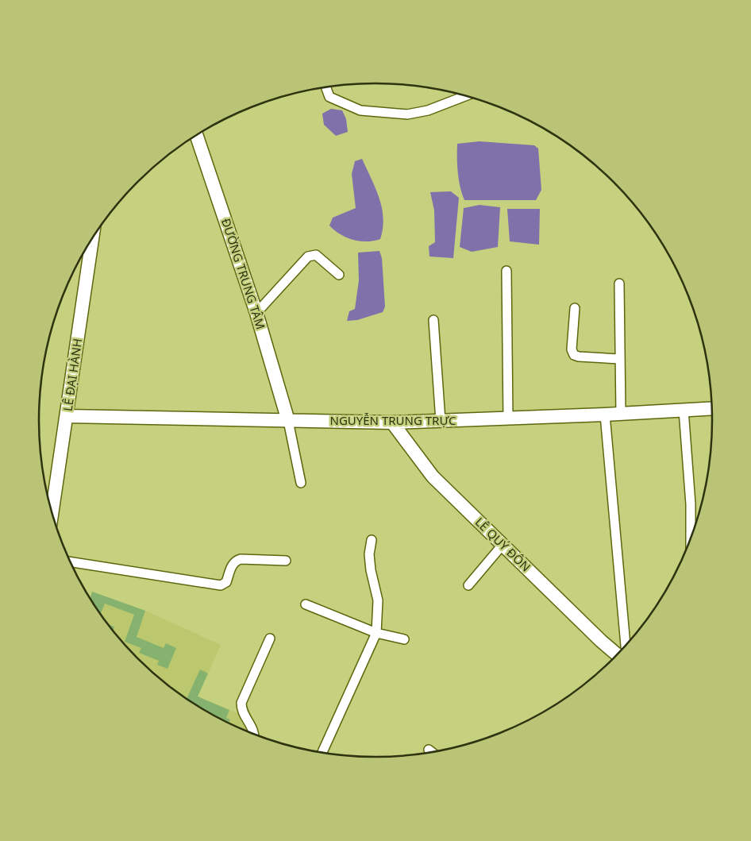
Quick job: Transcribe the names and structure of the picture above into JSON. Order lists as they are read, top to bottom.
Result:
{
  "streets": {
    "street": [
      "ĐƯỜNG TRUNG TÂM",
      "LÊ ĐẠI HÀNH",
      "NGUYỄN TRUNG TRỰC",
      "LÊ QUÝ ĐÔN"
    ]
  },
  "crossings": [
    ["ĐƯỜNG TRUNG TÂM", "NGUYỄN TRUNG TRỰC"],
    ["LÊ ĐẠI HÀNH", "NGUYỄN TRUNG TRỰC"],
    ["NGUYỄN TRUNG TRỰC", "LÊ QUÝ ĐÔN"]
  ]
}
